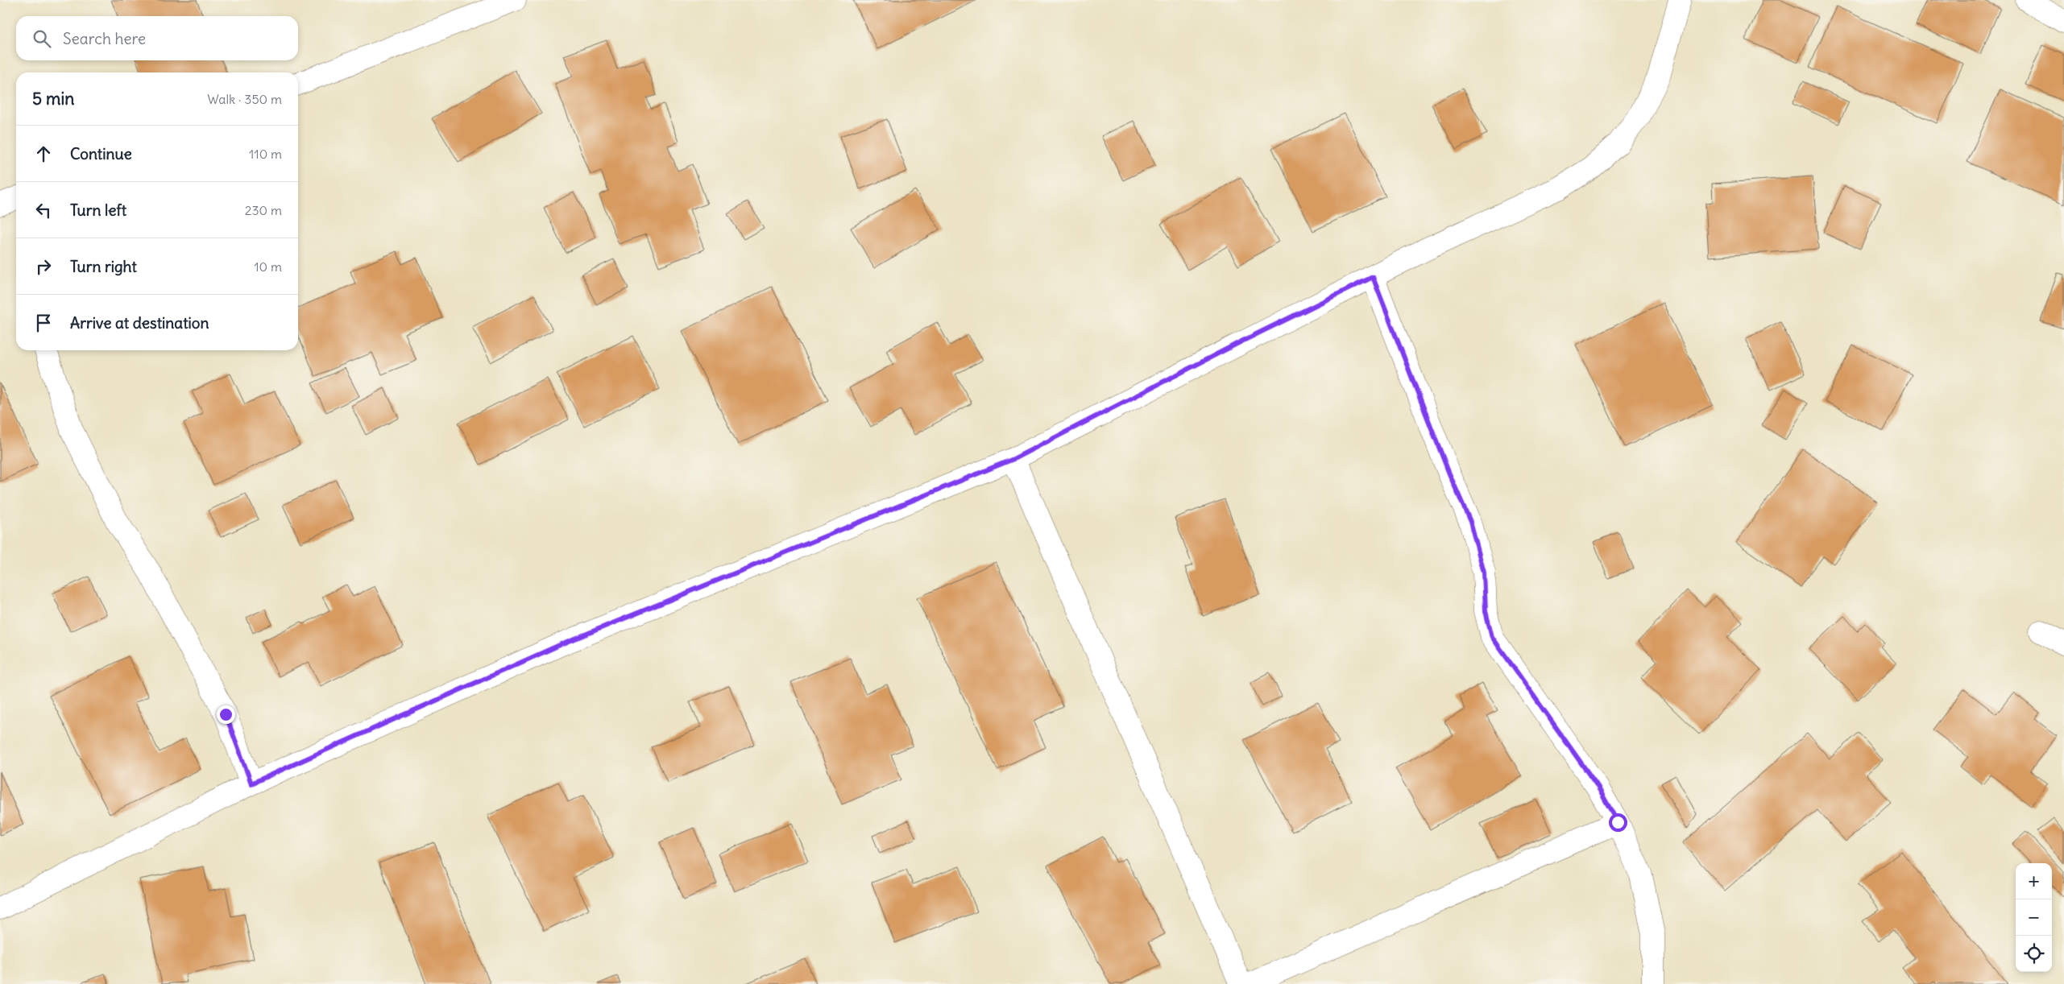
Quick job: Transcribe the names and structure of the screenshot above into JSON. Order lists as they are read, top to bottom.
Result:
{
  "page": {
    "search": "Search here",
    "heading": ["5 min", "Walk · 350 m"],
    "list": [
      ["Continue", "110 m"],
      ["Turn left", "230 m"],
      ["Turn right", "10 m"],
      "Arrive at destination"
    ],
    "map_buttons": ["+", "−"]
  }
}
